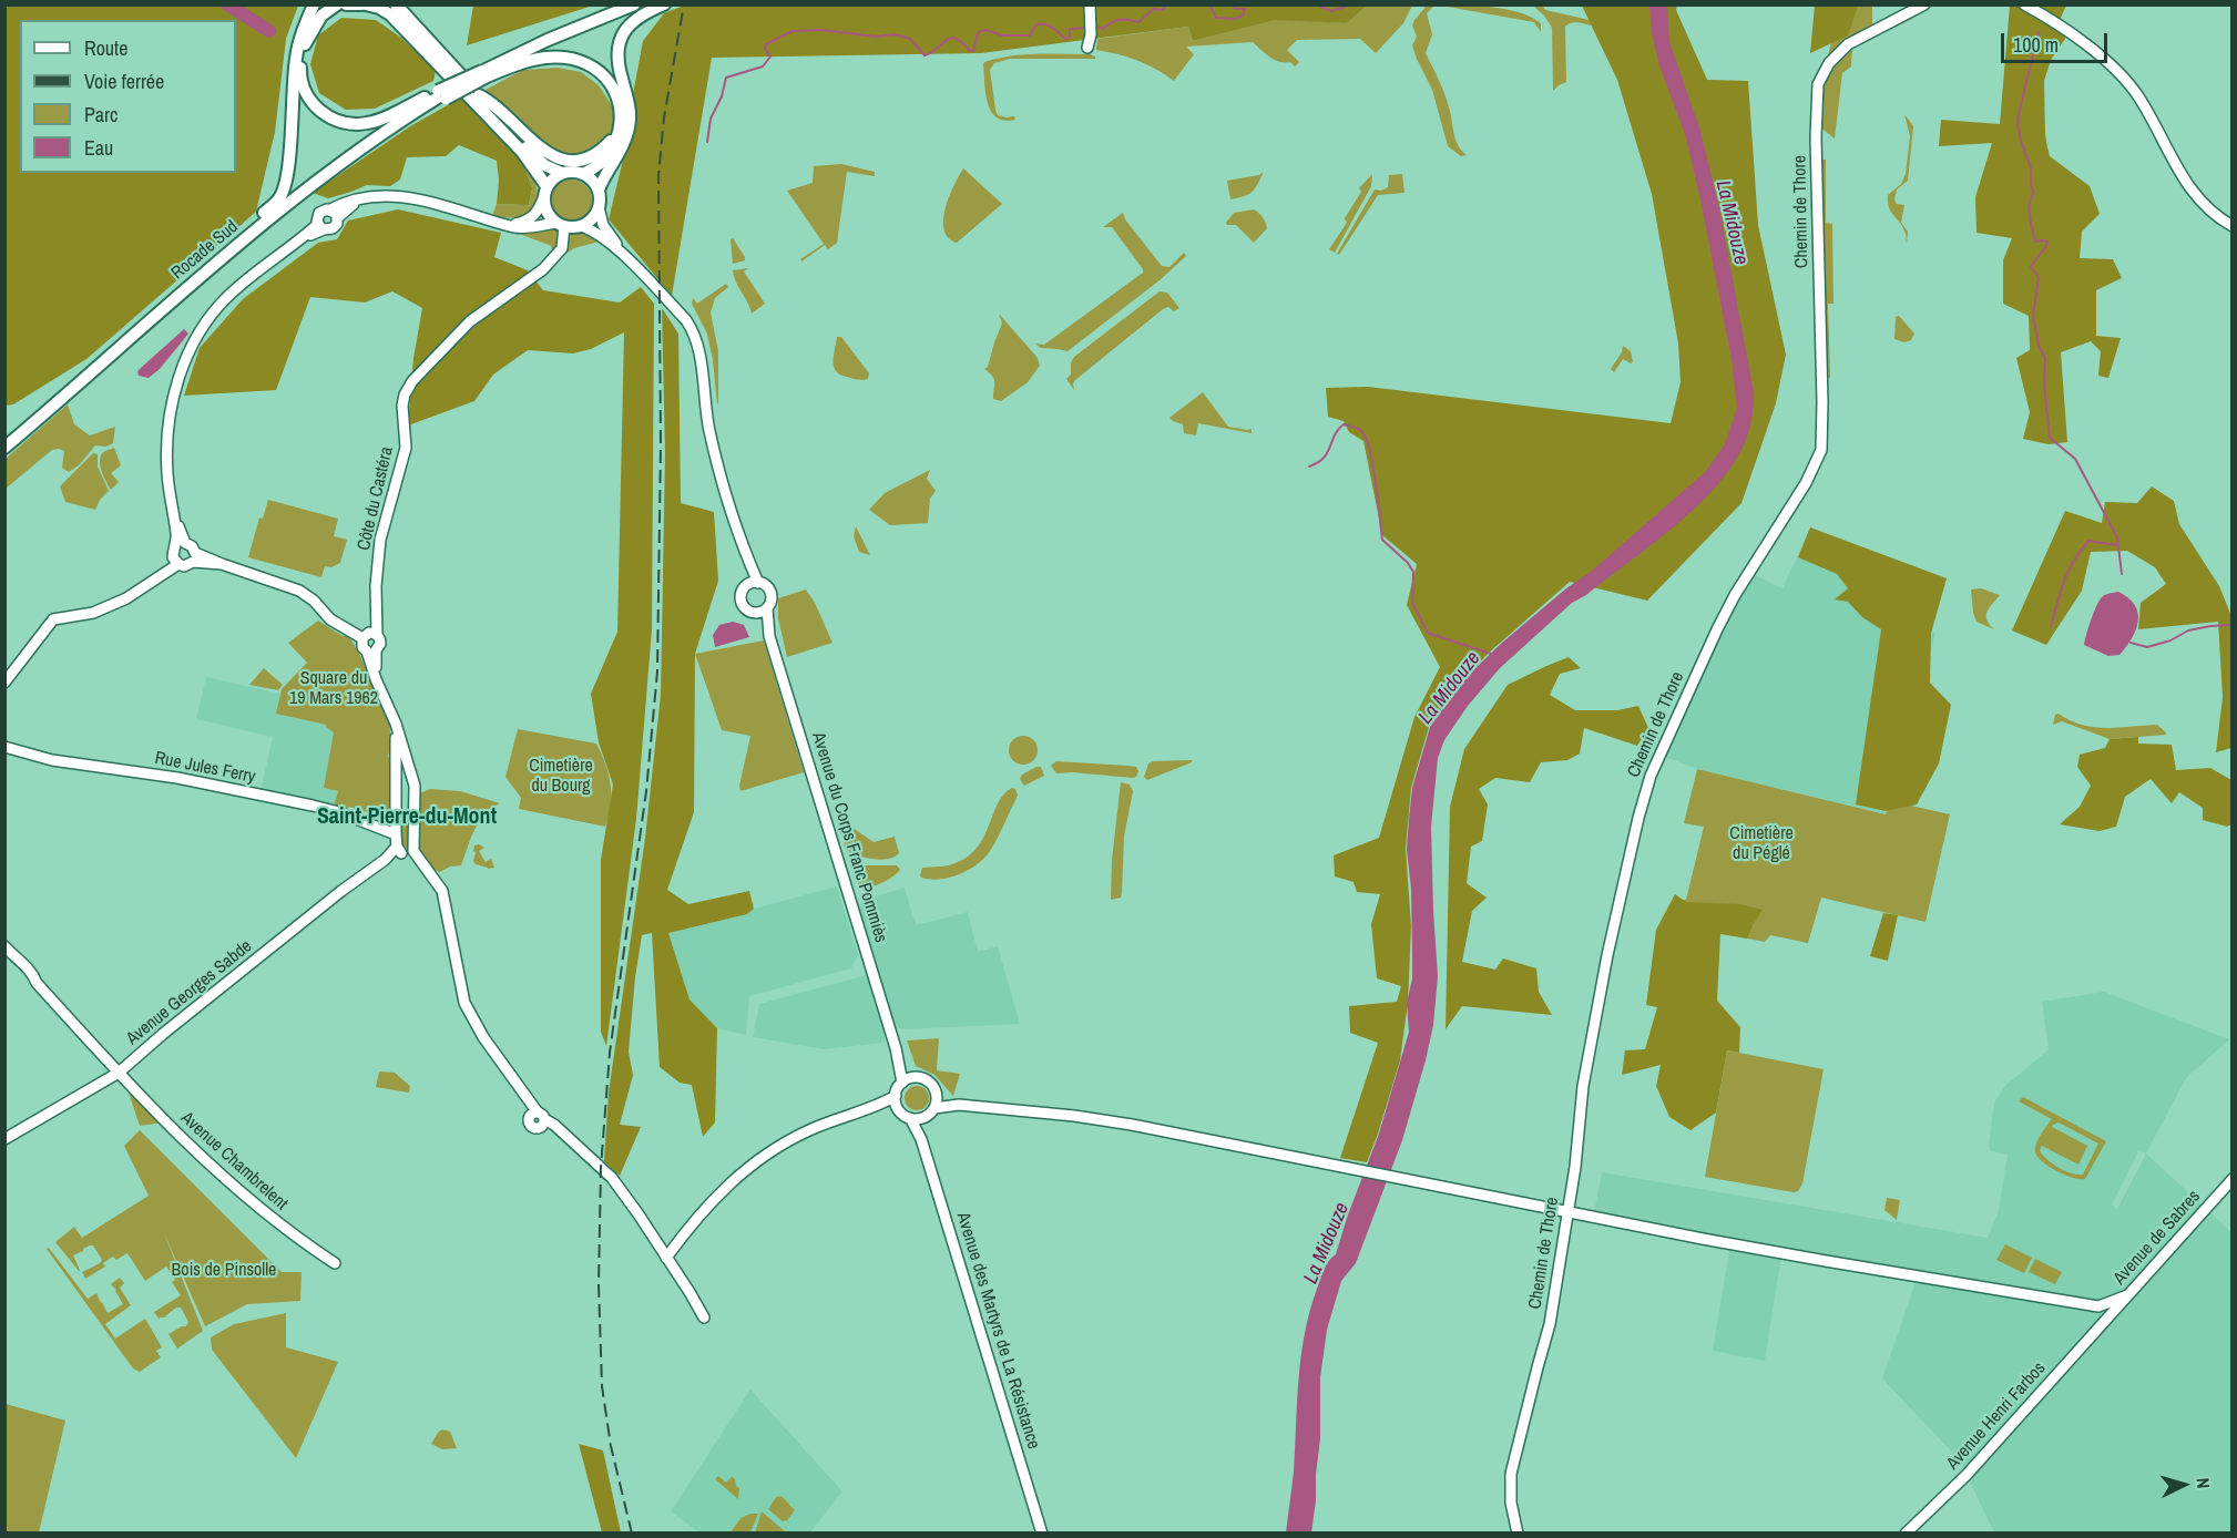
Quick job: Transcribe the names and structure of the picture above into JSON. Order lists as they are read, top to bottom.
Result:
{
  "streets": {
    "main road": ["Rocade Sud"],
    "street": [
      "Chemin de Thore",
      "Côte du Castéra",
      "Rue Jules Ferry",
      "Avenue du Corps Franc Pommiès",
      "Avenue Georges Sabde",
      "Avenue Chambrelent",
      "Avenue de Sabres",
      "Avenue des Martyrs de La Résistance",
      "Avenue Henri Farbos"
    ]
  },
  "crossings": [
    ["Avenue du Corps Franc Pommiès", "Avenue des Martyrs de La Résistance"],
    ["Avenue Georges Sabde", "Avenue Chambrelent"],
    ["Avenue de Sabres", "Avenue Henri Farbos"]
  ],
  "districts": ["Saint-Pierre-du-Mont"],
  "water": ["La Midouze"],
  "parks": [
    "Square du 19 Mars 1962",
    "Cimetière du Bourg",
    "Cimetière du Péglé",
    "Bois de Pinsolle"
  ],
  "legend": [
    "Route",
    "Voie ferrée",
    "Parc",
    "Eau"
  ],
  "scale_bar": "100 m",
  "north": "right"
}
